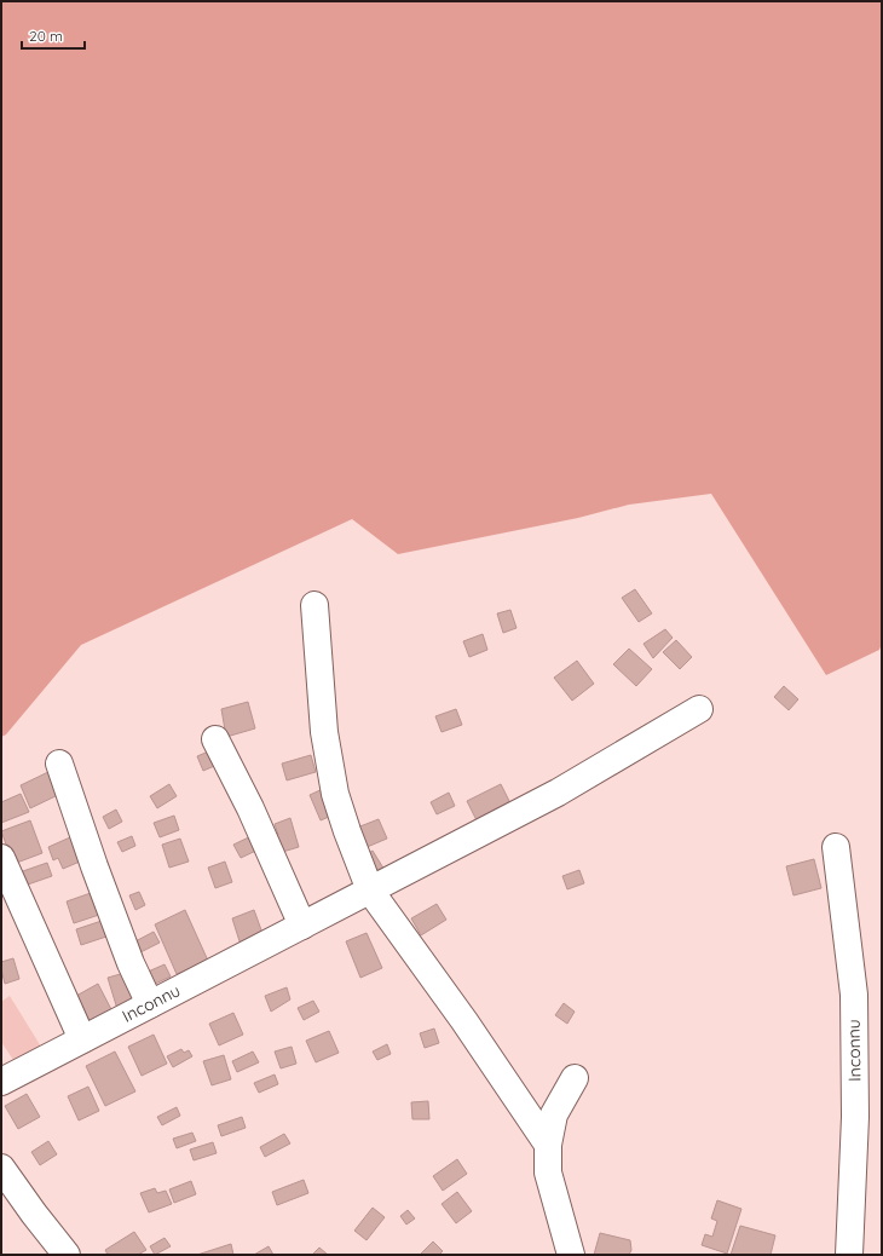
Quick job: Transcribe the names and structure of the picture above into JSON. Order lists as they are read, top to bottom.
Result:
{
  "streets": {
    "street": ["Inconnu"]
  },
  "scale_bar": "20 m"
}
